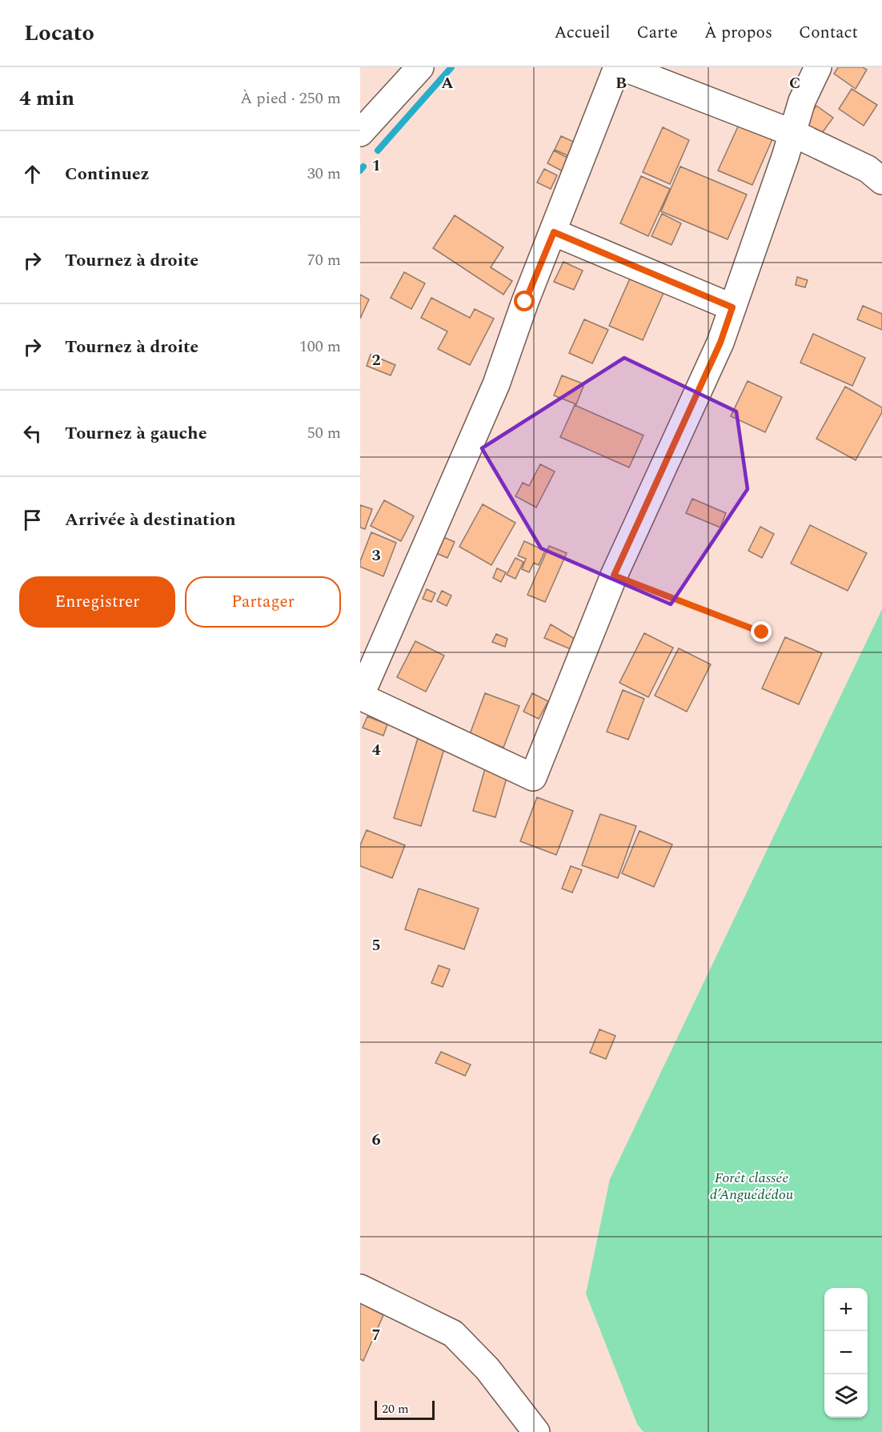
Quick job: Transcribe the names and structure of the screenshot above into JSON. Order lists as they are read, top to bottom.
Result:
{
  "parks": ["Forêt classée d’Anguédédou"],
  "scale_bar": "20 m",
  "page": {
    "header": "Locato",
    "nav": [
      "Accueil",
      "Carte",
      "À propos",
      "Contact"
    ],
    "heading": ["4 min", "À pied · 250 m"],
    "list": [
      ["Continuez", "30 m"],
      ["Tournez à droite", "70 m"],
      ["Tournez à droite", "100 m"],
      ["Tournez à gauche", "50 m"],
      "Arrivée à destination"
    ],
    "buttons": ["Enregistrer", "Partager"],
    "map_buttons": ["+", "−"],
    "scale": "20 m"
  },
  "grid": {
    "columns": ["A", "B", "C"],
    "rows": [
      "1",
      "2",
      "3",
      "4",
      "5",
      "6",
      "7"
    ]
  }
}
